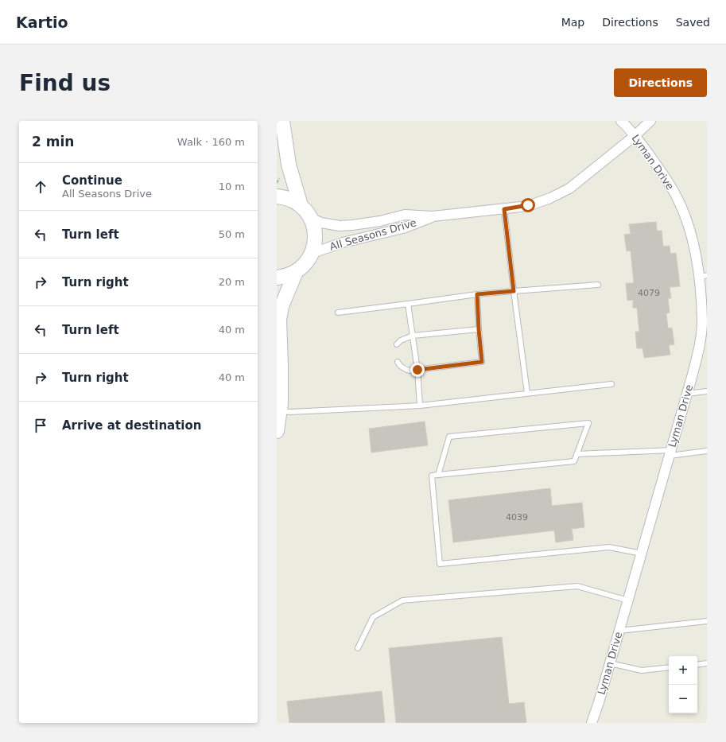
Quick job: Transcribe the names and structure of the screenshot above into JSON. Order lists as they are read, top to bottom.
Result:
{
  "streets": {
    "street": ["Lyman Drive", "All Seasons Drive"]
  },
  "crossings": [
    ["Lyman Drive", "All Seasons Drive"]
  ],
  "house_numbers": ["4079", "4039"],
  "page": {
    "header": "Kartio",
    "nav": ["Map", "Directions", "Saved"],
    "buttons": "Directions",
    "title": "Find us",
    "heading": ["2 min", "Walk · 160 m"],
    "list": [
      ["Continue", "All Seasons Drive", "10 m"],
      ["Turn left", "50 m"],
      ["Turn right", "20 m"],
      ["Turn left", "40 m"],
      ["Turn right", "40 m"],
      "Arrive at destination"
    ],
    "map_buttons": ["+", "−"]
  }
}
